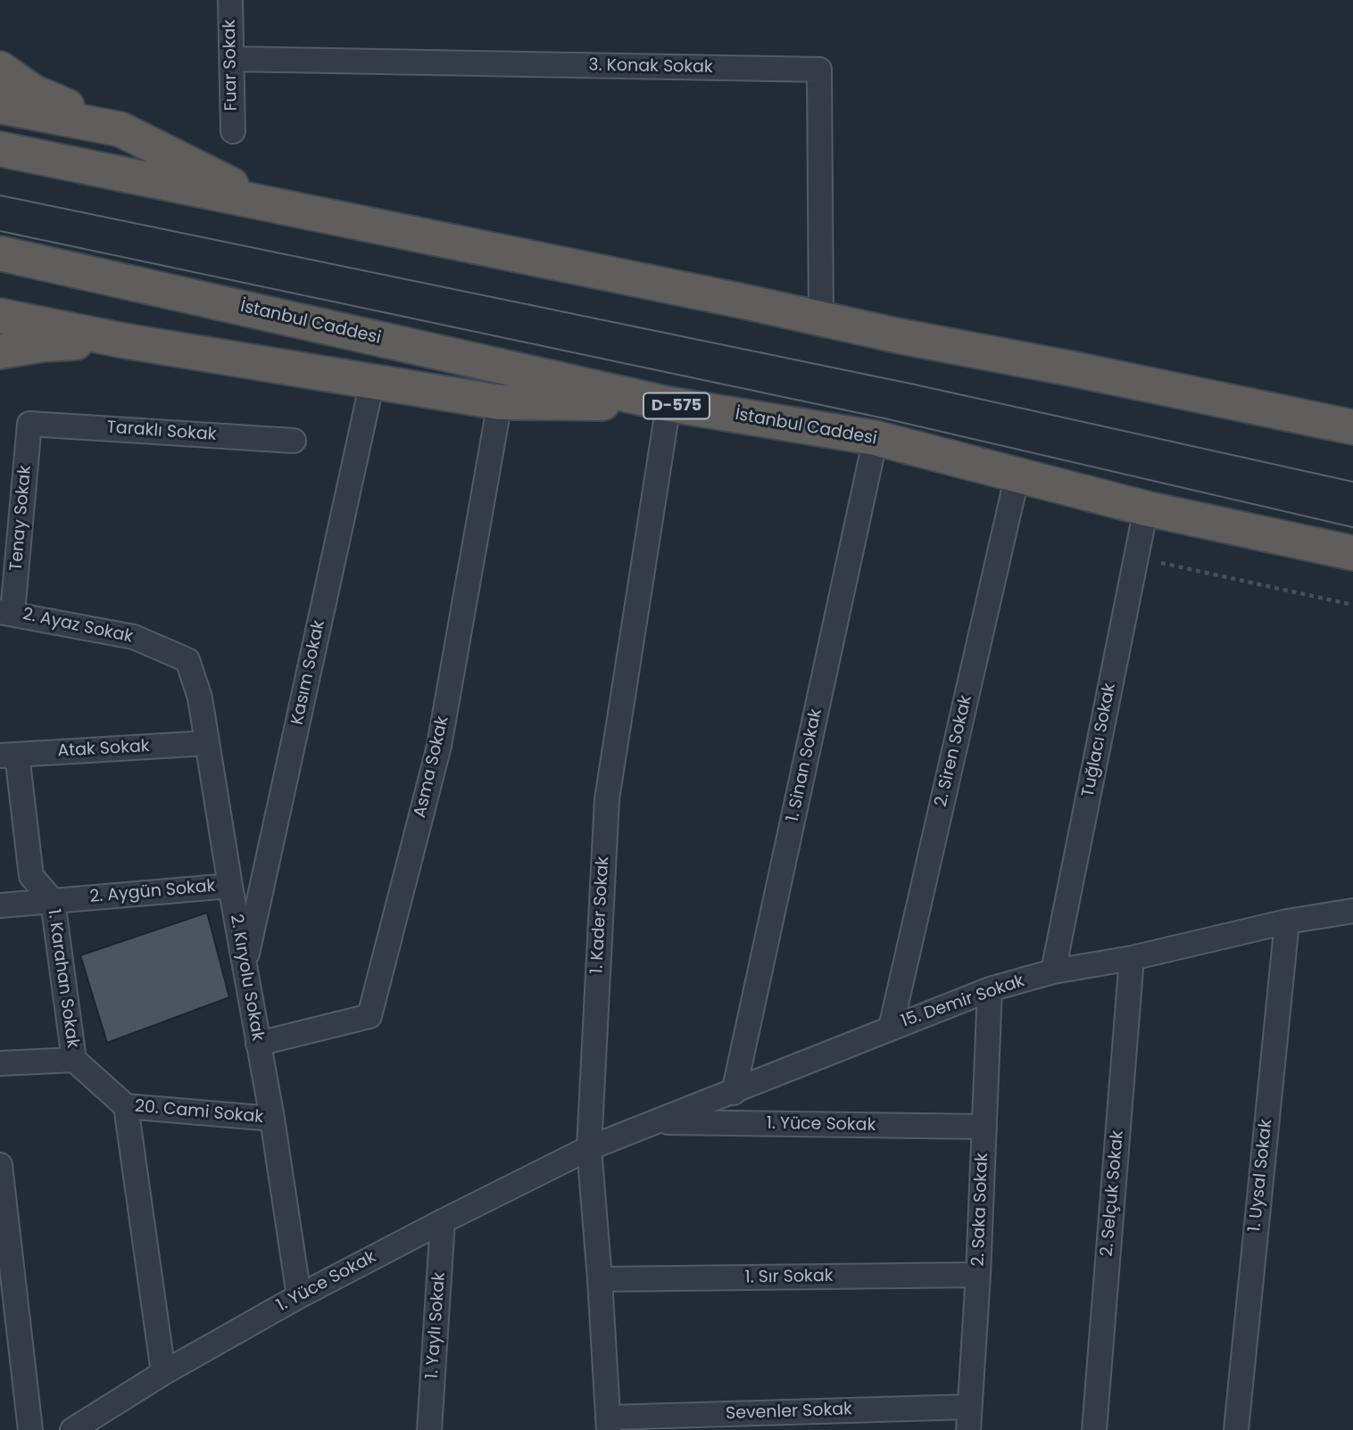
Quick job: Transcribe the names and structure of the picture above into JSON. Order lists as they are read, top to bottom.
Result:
{
  "streets": {
    "highway": ["İstanbul Caddesi", "D-575"],
    "street": [
      "Fuar Sokak",
      "3. Konak Sokak",
      "Taraklı Sokak",
      "Tenay Sokak",
      "2. Ayaz Sokak",
      "Kasım Sokak",
      "Tuğlacı Sokak",
      "Atak Sokak",
      "2. Siren Sokak",
      "1. Sinan Sokak",
      "Asma Sokak",
      "2. Aygün Sokak",
      "1. Kader Sokak",
      "2. Kıryolu Sokak",
      "1. Karahan Sokak",
      "15. Demir Sokak",
      "20. Cami Sokak",
      "1. Yüce Sokak",
      "1. Uysal Sokak",
      "2. Selçuk Sokak",
      "2. Saka Sokak",
      "1. Sır Sokak",
      "1. Yaylı Sokak",
      "Sevenler Sokak"
    ]
  },
  "crossings": [
    ["Fuar Sokak", "3. Konak Sokak"],
    ["İstanbul Caddesi", "Tuğlacı Sokak"],
    ["İstanbul Caddesi", "2. Siren Sokak"],
    ["İstanbul Caddesi", "1. Sinan Sokak"],
    ["İstanbul Caddesi", "1. Kader Sokak"],
    ["Taraklı Sokak", "Tenay Sokak"],
    ["Tenay Sokak", "2. Ayaz Sokak"],
    ["2. Ayaz Sokak", "2. Kıryolu Sokak"],
    ["Kasım Sokak", "2. Kıryolu Sokak"],
    ["Tuğlacı Sokak", "15. Demir Sokak"],
    ["Atak Sokak", "2. Kıryolu Sokak"],
    ["Atak Sokak", "1. Karahan Sokak"],
    ["2. Siren Sokak", "15. Demir Sokak"],
    ["1. Sinan Sokak", "15. Demir Sokak"],
    ["Asma Sokak", "2. Kıryolu Sokak"],
    ["2. Aygün Sokak", "2. Kıryolu Sokak"],
    ["2. Aygün Sokak", "1. Karahan Sokak"],
    ["1. Kader Sokak", "15. Demir Sokak"],
    ["1. Kader Sokak", "1. Yüce Sokak"],
    ["1. Kader Sokak", "1. Sır Sokak"],
    ["1. Kader Sokak", "Sevenler Sokak"],
    ["2. Kıryolu Sokak", "20. Cami Sokak"],
    ["2. Kıryolu Sokak", "1. Yüce Sokak"],
    ["1. Karahan Sokak", "20. Cami Sokak"],
    ["15. Demir Sokak", "1. Yüce Sokak"],
    ["15. Demir Sokak", "1. Uysal Sokak"],
    ["15. Demir Sokak", "2. Selçuk Sokak"],
    ["15. Demir Sokak", "2. Saka Sokak"],
    ["1. Yüce Sokak", "2. Saka Sokak"],
    ["1. Yüce Sokak", "1. Yaylı Sokak"],
    ["2. Saka Sokak", "1. Sır Sokak"],
    ["2. Saka Sokak", "Sevenler Sokak"]
  ]
}
